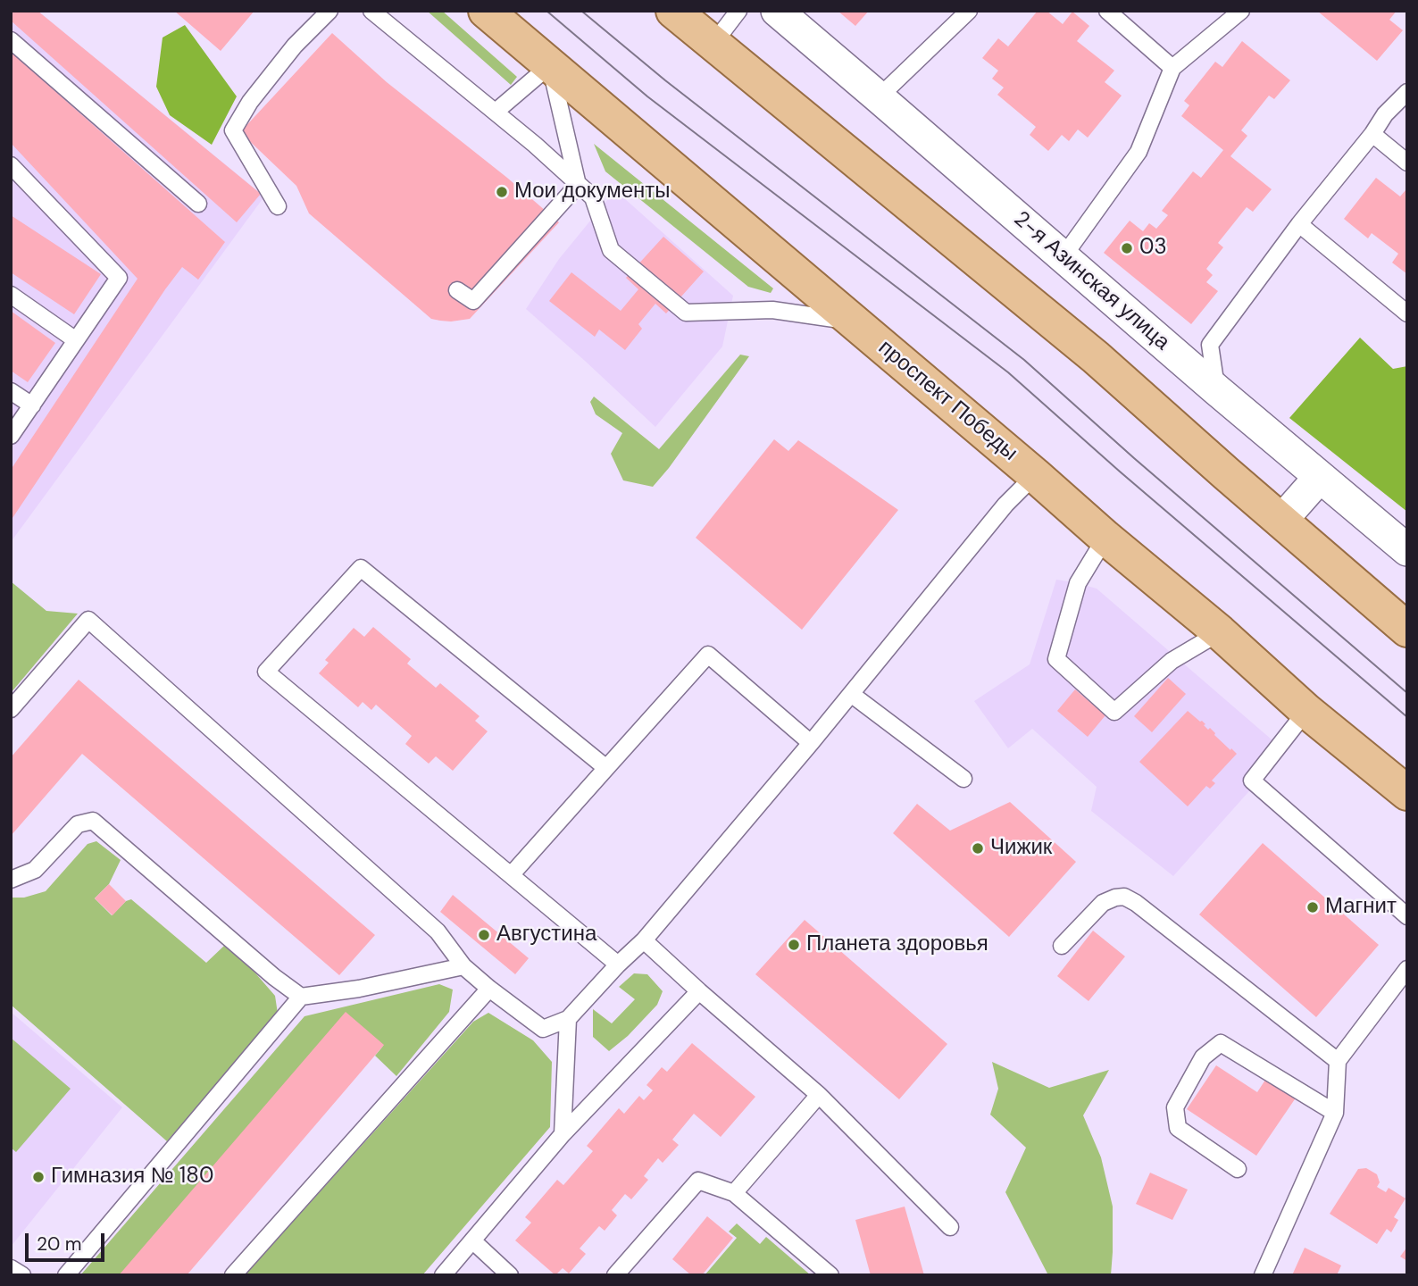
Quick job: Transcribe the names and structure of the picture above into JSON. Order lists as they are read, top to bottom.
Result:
{
  "streets": {
    "main road": ["проспект Победы"],
    "street": ["2-я Азинская улица"]
  },
  "places": [
    "Мои документы",
    "03",
    "Чижик",
    "Магнит",
    "Августина",
    "Планета здоровья",
    "Гимназия № 180"
  ],
  "scale_bar": "20 m"
}
